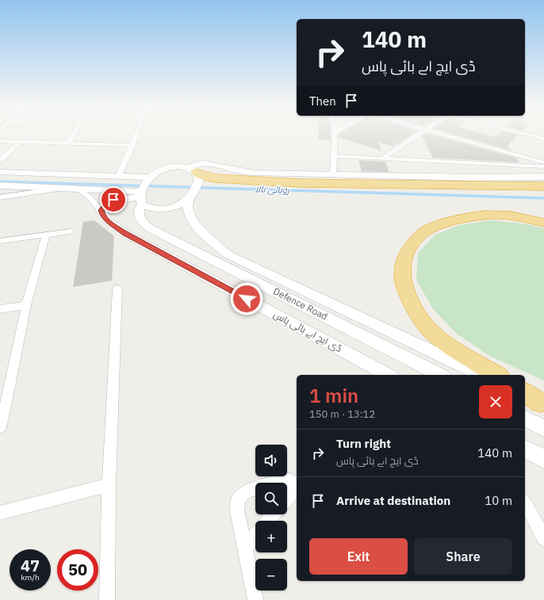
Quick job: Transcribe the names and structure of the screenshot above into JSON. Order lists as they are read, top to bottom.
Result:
{
  "streets": {
    "main road": ["Defence Road", "ڈی ایچ اے بائی پاس"]
  },
  "water": ["روہائی نالا"],
  "page": {
    "turn": ["140 m", "ڈی ایچ اے بائی پاس"],
    "then": "Then",
    "heading": ["1 min", "150 m · 13:12"],
    "list": [
      {
        "name": "Turn right",
        "note": "ڈی ایچ اے بائی پاس",
        "value": "140 m"
      },
      {
        "name": "Arrive at destination",
        "value": "10 m"
      }
    ],
    "map_buttons": ["+", "−"],
    "buttons": ["Exit", "Share"],
    "speed": "47 km/h",
    "limit": "50"
  }
}
